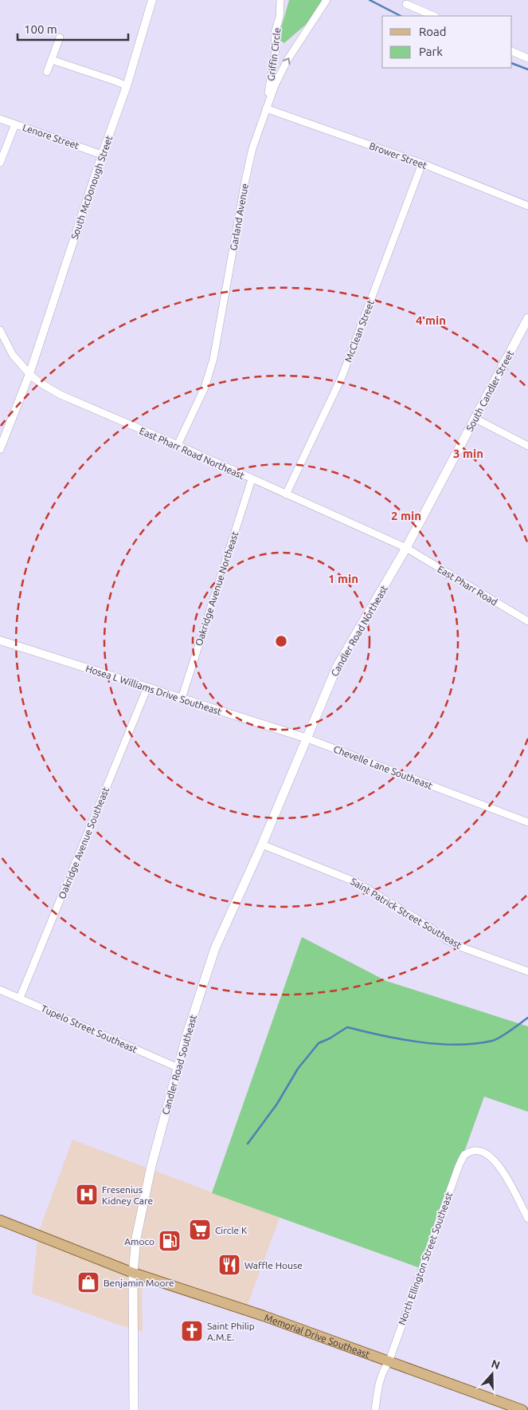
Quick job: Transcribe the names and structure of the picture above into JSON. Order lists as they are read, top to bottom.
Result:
{
  "streets": {
    "main road": [
      "South Candler Street",
      "Candler Road Northeast",
      "Candler Road Southeast",
      "Memorial Drive Southeast"
    ],
    "street": [
      "Griffin Circle",
      "Lenore Street",
      "Brower Street",
      "South McDonough Street",
      "Garland Avenue",
      "McClean Street",
      "East Pharr Road Northeast",
      "East Pharr Road",
      "Oakridge Avenue Northeast",
      "Hosea L Williams Drive Southeast",
      "Chevelle Lane Southeast",
      "Oakridge Avenue Southeast",
      "Saint Patrick Street Southeast",
      "Tupelo Street Southeast",
      "North Ellington Street Southeast"
    ]
  },
  "crossings": [
    ["Griffin Circle", "Brower Street"],
    ["Griffin Circle", "Garland Avenue"],
    ["Lenore Street", "South McDonough Street"],
    ["Brower Street", "Garland Avenue"],
    ["Brower Street", "McClean Street"],
    ["South McDonough Street", "East Pharr Road Northeast"],
    ["Garland Avenue", "East Pharr Road Northeast"],
    ["McClean Street", "East Pharr Road Northeast"],
    ["South Candler Street", "East Pharr Road Northeast"],
    ["South Candler Street", "East Pharr Road"],
    ["South Candler Street", "Candler Road Northeast"],
    ["East Pharr Road Northeast", "East Pharr Road"],
    ["East Pharr Road Northeast", "Oakridge Avenue Northeast"],
    ["East Pharr Road Northeast", "Candler Road Northeast"],
    ["East Pharr Road", "Candler Road Northeast"],
    ["Oakridge Avenue Northeast", "Hosea L Williams Drive Southeast"],
    ["Candler Road Northeast", "Hosea L Williams Drive Southeast"],
    ["Candler Road Northeast", "Chevelle Lane Southeast"],
    ["Candler Road Northeast", "Candler Road Southeast"],
    ["Hosea L Williams Drive Southeast", "Chevelle Lane Southeast"],
    ["Hosea L Williams Drive Southeast", "Oakridge Avenue Southeast"],
    ["Hosea L Williams Drive Southeast", "Candler Road Southeast"],
    ["Chevelle Lane Southeast", "Candler Road Southeast"],
    ["Oakridge Avenue Southeast", "Tupelo Street Southeast"],
    ["Saint Patrick Street Southeast", "Candler Road Southeast"],
    ["Tupelo Street Southeast", "Candler Road Southeast"],
    ["Candler Road Southeast", "Memorial Drive Southeast"],
    ["North Ellington Street Southeast", "Memorial Drive Southeast"]
  ],
  "places": {
    "hospital": ["Fresenius Kidney Care"],
    "supermarket": ["Circle K"],
    "fuel station": ["Amoco"],
    "restaurant": ["Waffle House"],
    "shop": ["Benjamin Moore"],
    "church": ["Saint Philip A.M.E."]
  },
  "legend": ["Road", "Park"],
  "scale_bar": "100 m",
  "north": "top",
  "rings": [
    "4 min",
    "3 min",
    "2 min",
    "1 min"
  ]
}
